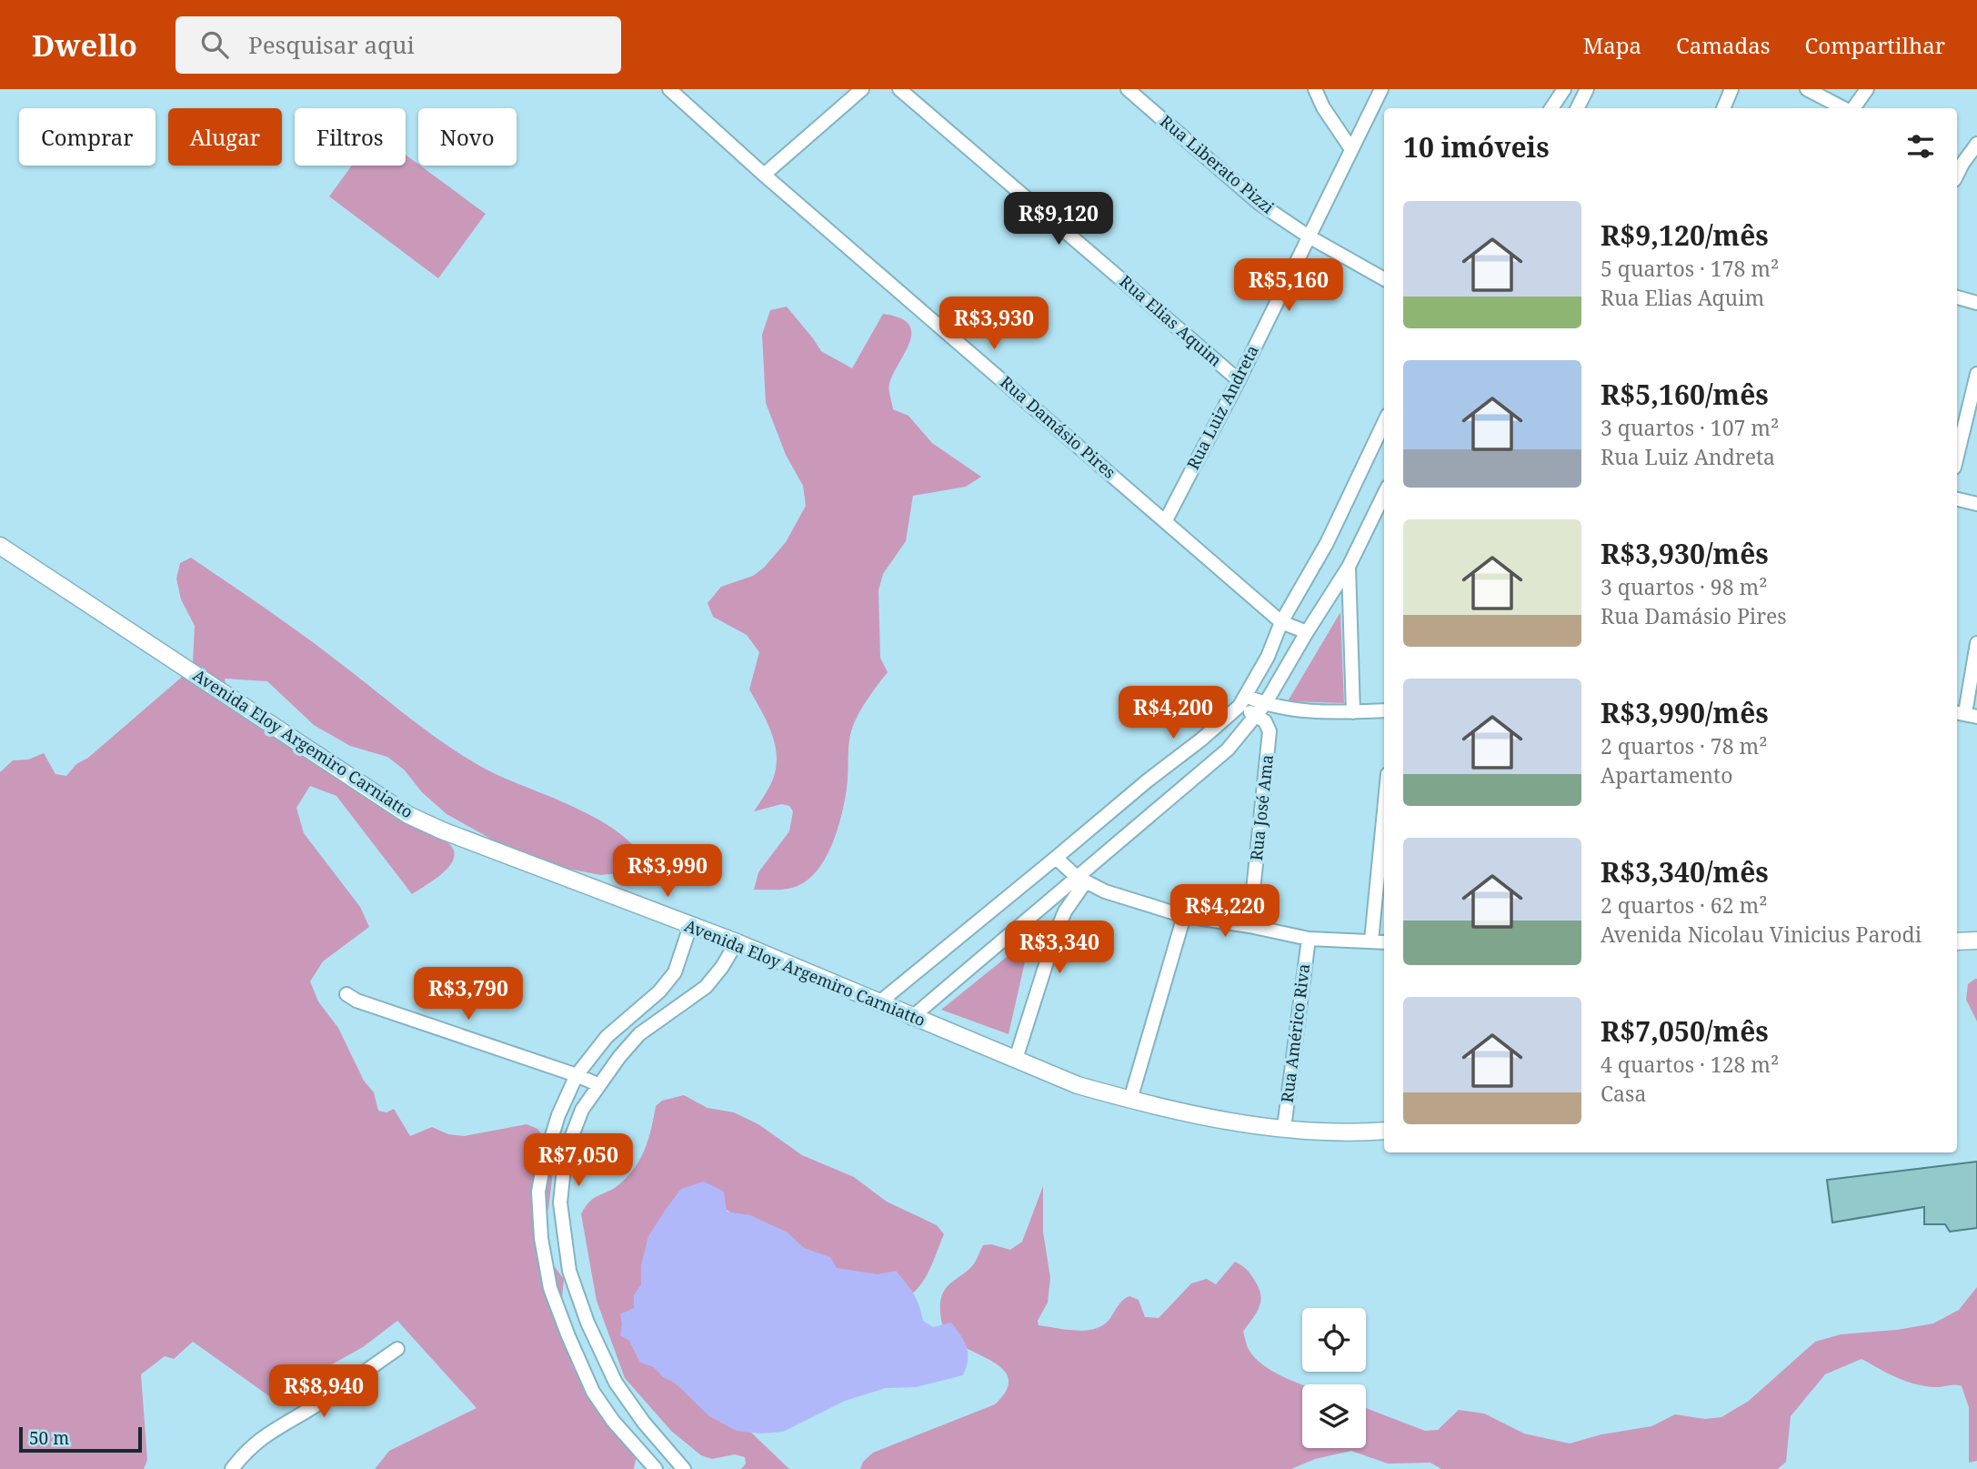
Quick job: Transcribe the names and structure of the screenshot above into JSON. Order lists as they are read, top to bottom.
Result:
{
  "streets": {
    "street": [
      "Rua Liberato Pizzi",
      "Rua Elias Aquim",
      "Rua Luiz Andreta",
      "Rua Damásio Pires",
      "Avenida Eloy Argemiro Carniatto",
      "Rua José Ama",
      "Rua Américo Riva"
    ]
  },
  "crossings": [
    ["Rua Liberato Pizzi", "Rua Luiz Andreta"],
    ["Rua Elias Aquim", "Rua Luiz Andreta"],
    ["Rua Luiz Andreta", "Rua Damásio Pires"],
    ["Avenida Eloy Argemiro Carniatto", "Rua Américo Riva"]
  ],
  "scale_bar": "50 m",
  "page": {
    "header": "Dwello",
    "search": "Pesquisar aqui",
    "nav": ["Mapa", "Camadas", "Compartilhar"],
    "chip": [
      "Comprar",
      "Alugar",
      "Filtros",
      "Novo"
    ],
    "heading": "10 imóveis",
    "list": [
      {
        "name": "R$9,120/mês",
        "note": "5 quartos · 178 m² · Rua Elias Aquim"
      },
      {
        "name": "R$5,160/mês",
        "note": "3 quartos · 107 m² · Rua Luiz Andreta"
      },
      {
        "name": "R$3,930/mês",
        "note": "3 quartos · 98 m² · Rua Damásio Pires"
      },
      {
        "name": "R$3,990/mês",
        "note": "2 quartos · 78 m² · Apartamento"
      },
      {
        "name": "R$3,340/mês",
        "note": "2 quartos · 62 m² · Avenida Nicolau Vinicius Parodi"
      },
      {
        "name": "R$7,050/mês",
        "note": "4 quartos · 128 m² · Casa"
      }
    ],
    "price": [
      "R$9,120",
      "R$5,160",
      "R$3,930",
      "R$4,200",
      "R$3,990",
      "R$4,220",
      "R$3,340",
      "R$3,790",
      "R$7,050",
      "R$8,940"
    ],
    "scale": "50 m"
  }
}
